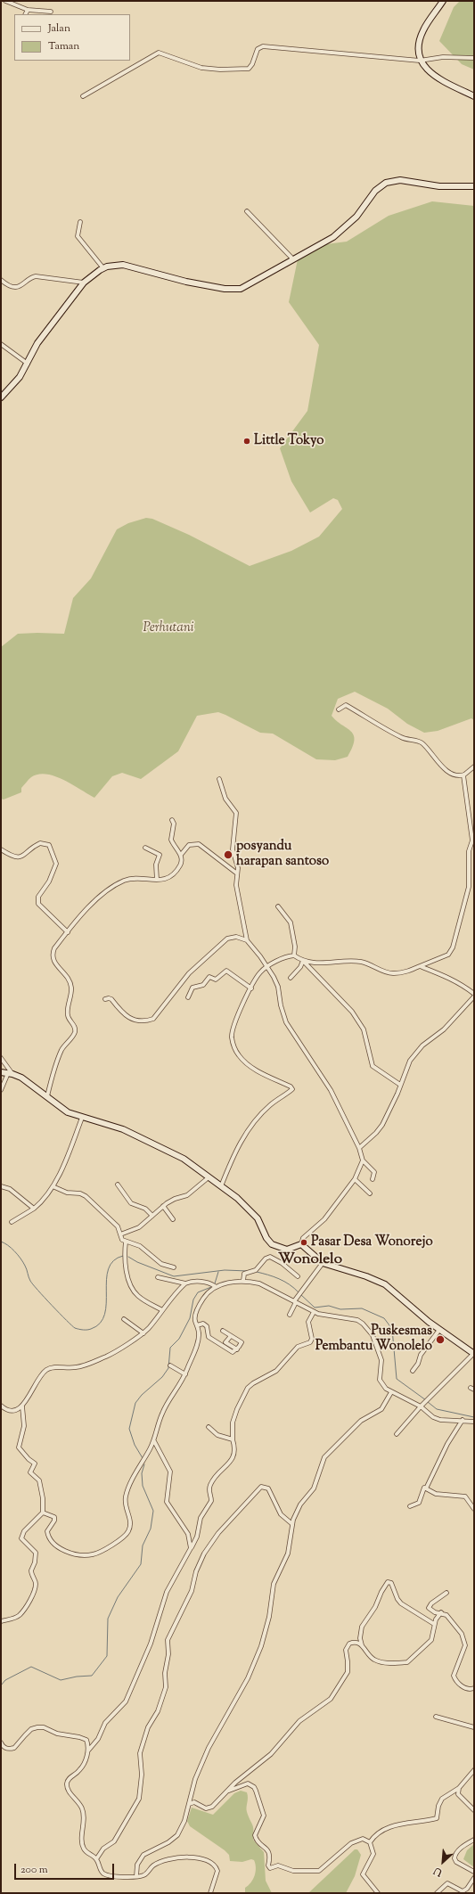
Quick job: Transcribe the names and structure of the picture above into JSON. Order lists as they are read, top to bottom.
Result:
{
  "districts": ["Wonolelo"],
  "parks": ["Perhutani"],
  "places": [
    "Little Tokyo",
    "posyandu harapan santoso",
    "Pasar Desa Wonorejo",
    "Puskesmas Pembantu Wonolelo"
  ],
  "legend": ["Jalan", "Taman"],
  "scale_bar": "200 m",
  "north": "bottom left"
}
